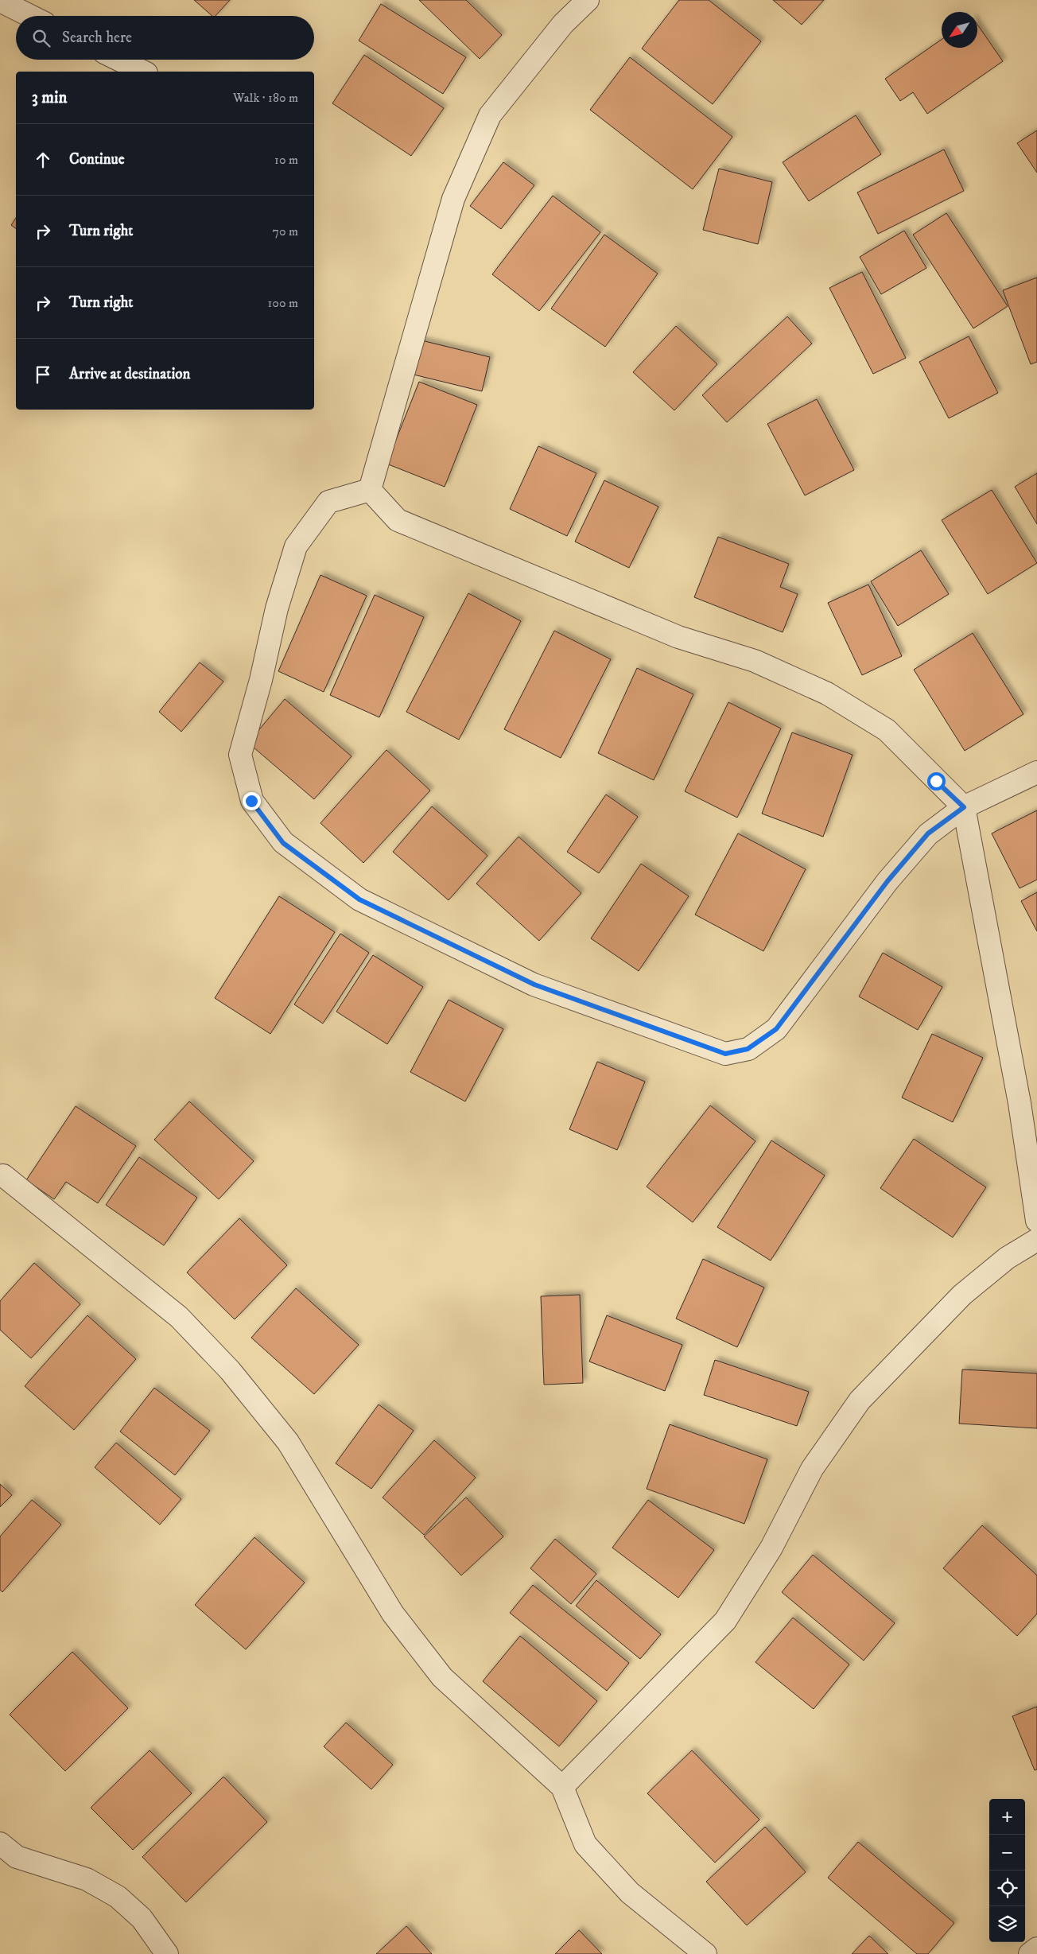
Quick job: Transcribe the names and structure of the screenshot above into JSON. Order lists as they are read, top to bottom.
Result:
{
  "north": "bottom left",
  "page": {
    "search": "Search here",
    "heading": ["3 min", "Walk · 180 m"],
    "list": [
      ["Continue", "10 m"],
      ["Turn right", "70 m"],
      ["Turn right", "100 m"],
      "Arrive at destination"
    ],
    "map_buttons": ["+", "−"]
  }
}
